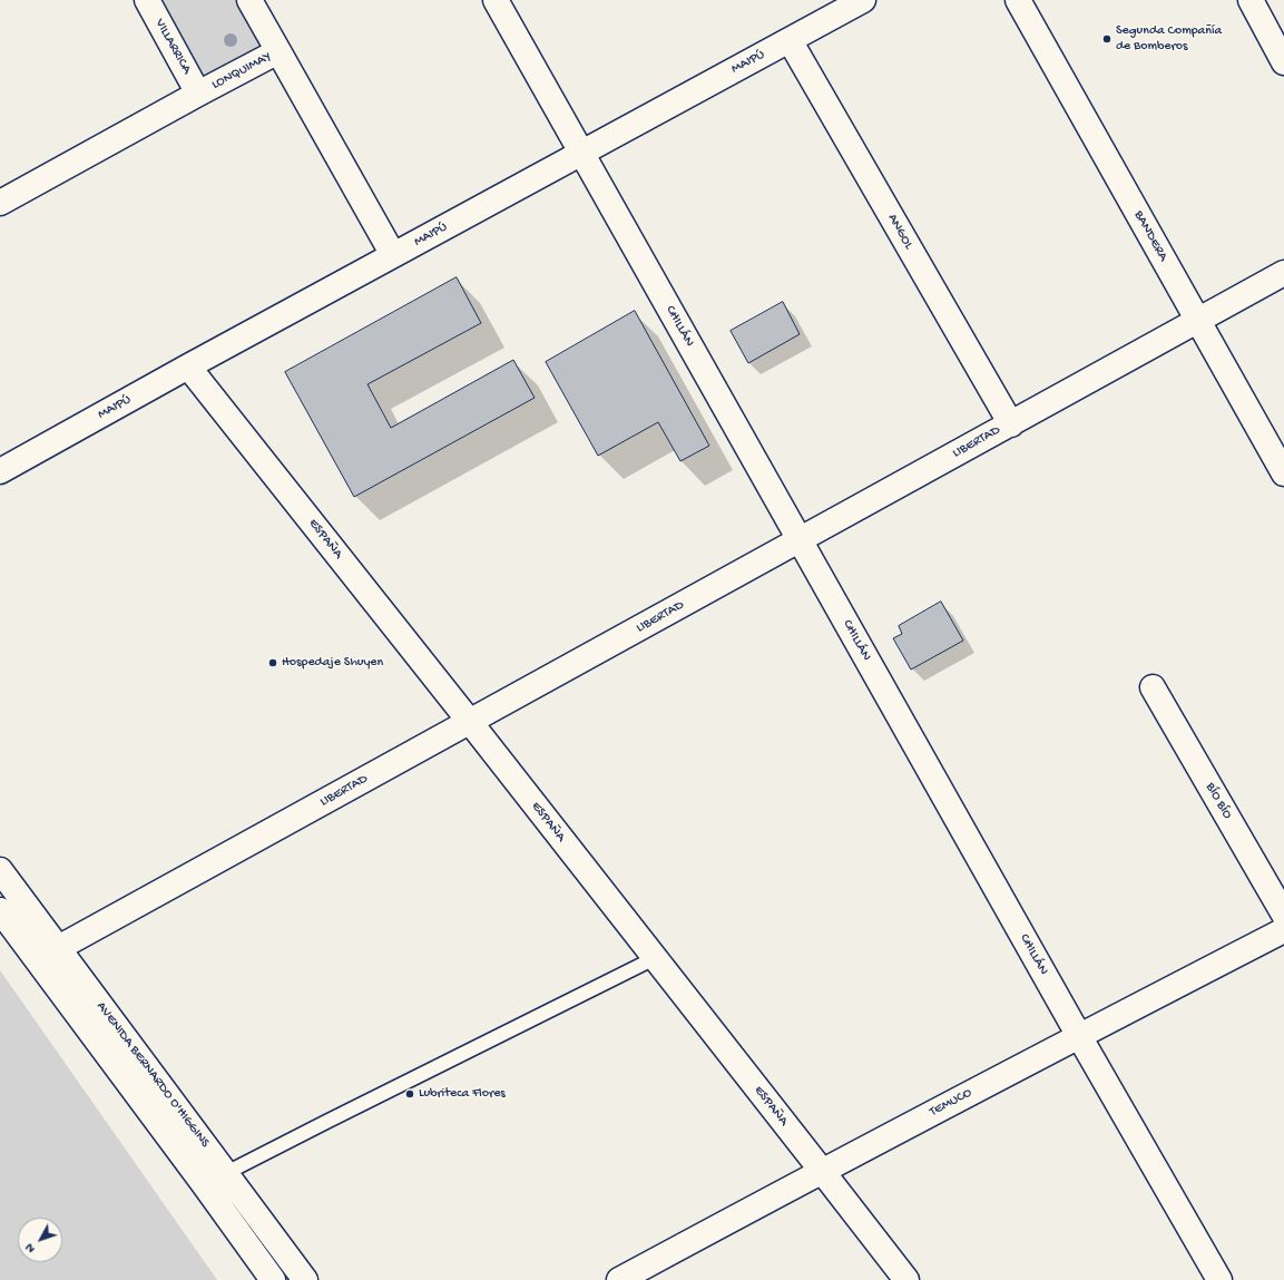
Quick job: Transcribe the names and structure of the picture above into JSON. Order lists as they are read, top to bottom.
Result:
{
  "streets": {
    "street": [
      "VILLARRICA",
      "MAIPÚ",
      "LONQUIMAY",
      "ANGOL",
      "BANDERA",
      "CHILLÁN",
      "LIBERTAD",
      "ESPAÑA",
      "BÍO BÍO",
      "AVENIDA BERNARDO O'HIGGINS",
      "TEMUCO"
    ]
  },
  "crossings": [
    ["VILLARRICA", "LONQUIMAY"],
    ["MAIPÚ", "LONQUIMAY"],
    ["MAIPÚ", "ANGOL"],
    ["MAIPÚ", "CHILLÁN"],
    ["MAIPÚ", "ESPAÑA"],
    ["ANGOL", "LIBERTAD"],
    ["BANDERA", "LIBERTAD"],
    ["CHILLÁN", "LIBERTAD"],
    ["CHILLÁN", "TEMUCO"],
    ["LIBERTAD", "ESPAÑA"],
    ["LIBERTAD", "AVENIDA BERNARDO O'HIGGINS"],
    ["ESPAÑA", "TEMUCO"]
  ],
  "places": ["Segunda Compañía de Bomberos", "Hospedaje Shuyen", "Lubriteca Flores"],
  "north": "bottom left"
}
